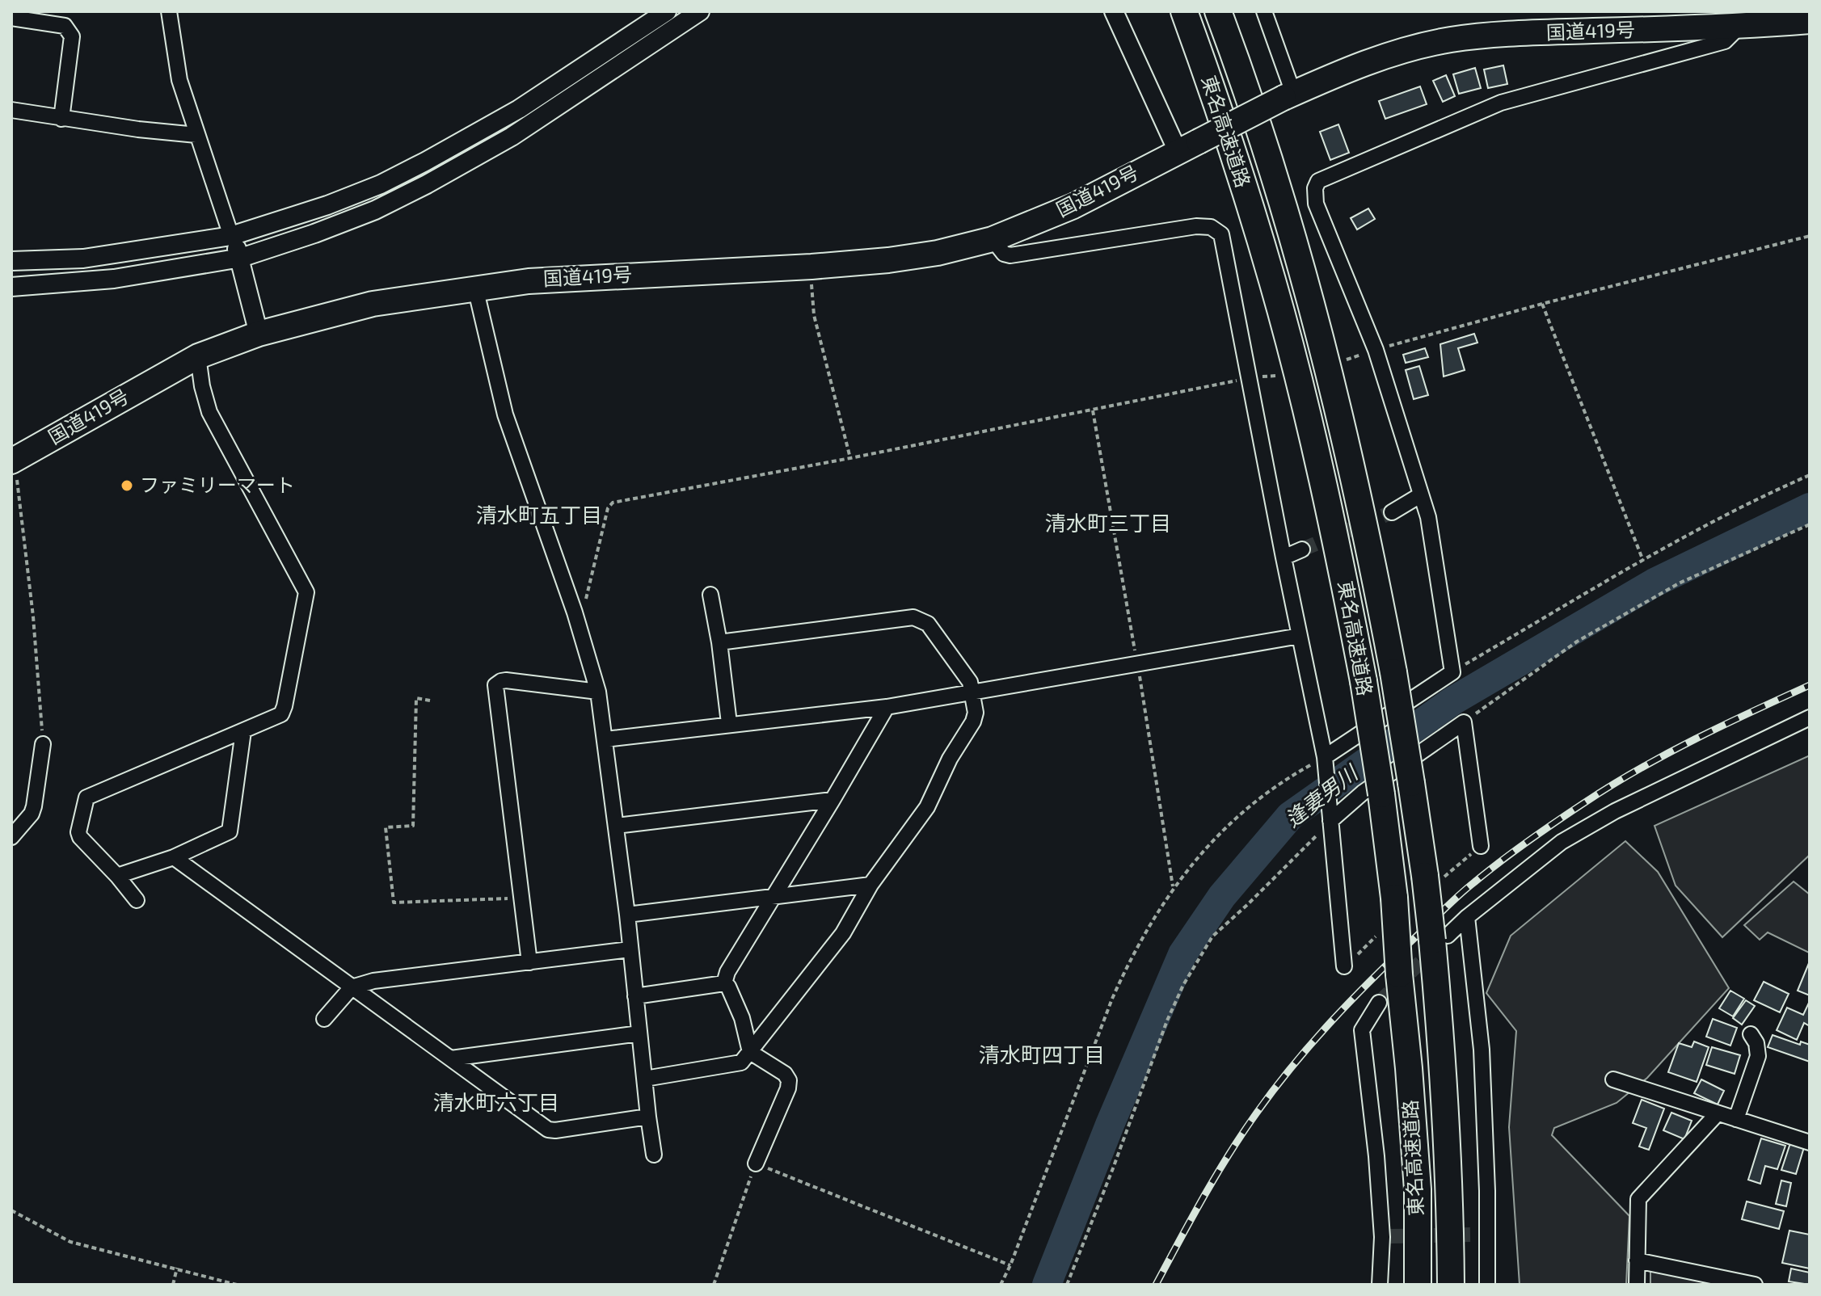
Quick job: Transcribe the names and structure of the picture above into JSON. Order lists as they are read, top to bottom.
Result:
{
  "streets": {
    "highway": ["国道419号", "東名高速道路"]
  },
  "districts": [
    "清水町五丁目",
    "清水町三丁目",
    "清水町四丁目",
    "清水町六丁目"
  ],
  "water": ["逢妻男川"],
  "places": ["ファミリーマート"]
}
